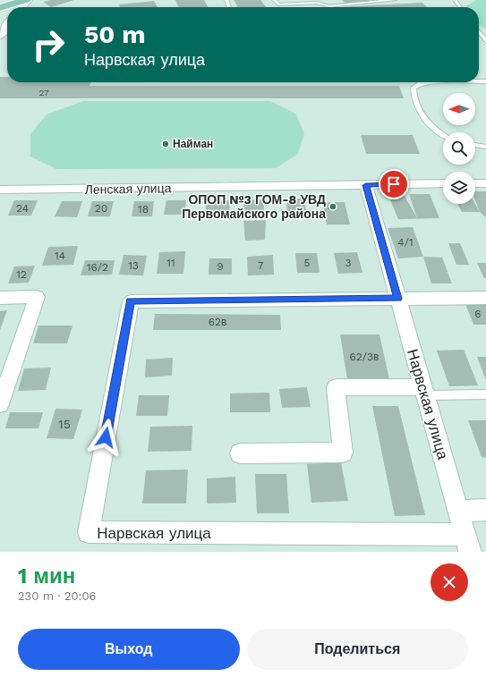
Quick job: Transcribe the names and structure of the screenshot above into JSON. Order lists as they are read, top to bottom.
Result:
{
  "streets": {
    "street": ["Ленская улица", "Нарвская улица"]
  },
  "crossings": [
    ["Ленская улица", "Нарвская улица"]
  ],
  "places": ["Найман", "ОПОП №3 ГОМ-8 УВД Первомайского района"],
  "house_numbers": [
    "27",
    "24",
    "20",
    "18",
    "4/1",
    "14",
    "11",
    "5",
    "3",
    "13",
    "7",
    "9",
    "16/2",
    "12",
    "6",
    "62в",
    "62/3в",
    "15"
  ],
  "north": "left",
  "page": {
    "turn": ["50 m", "Нарвская улица"],
    "heading": ["1 мин", "230 m · 20:06"],
    "buttons": ["Выход", "Поделиться"]
  }
}
